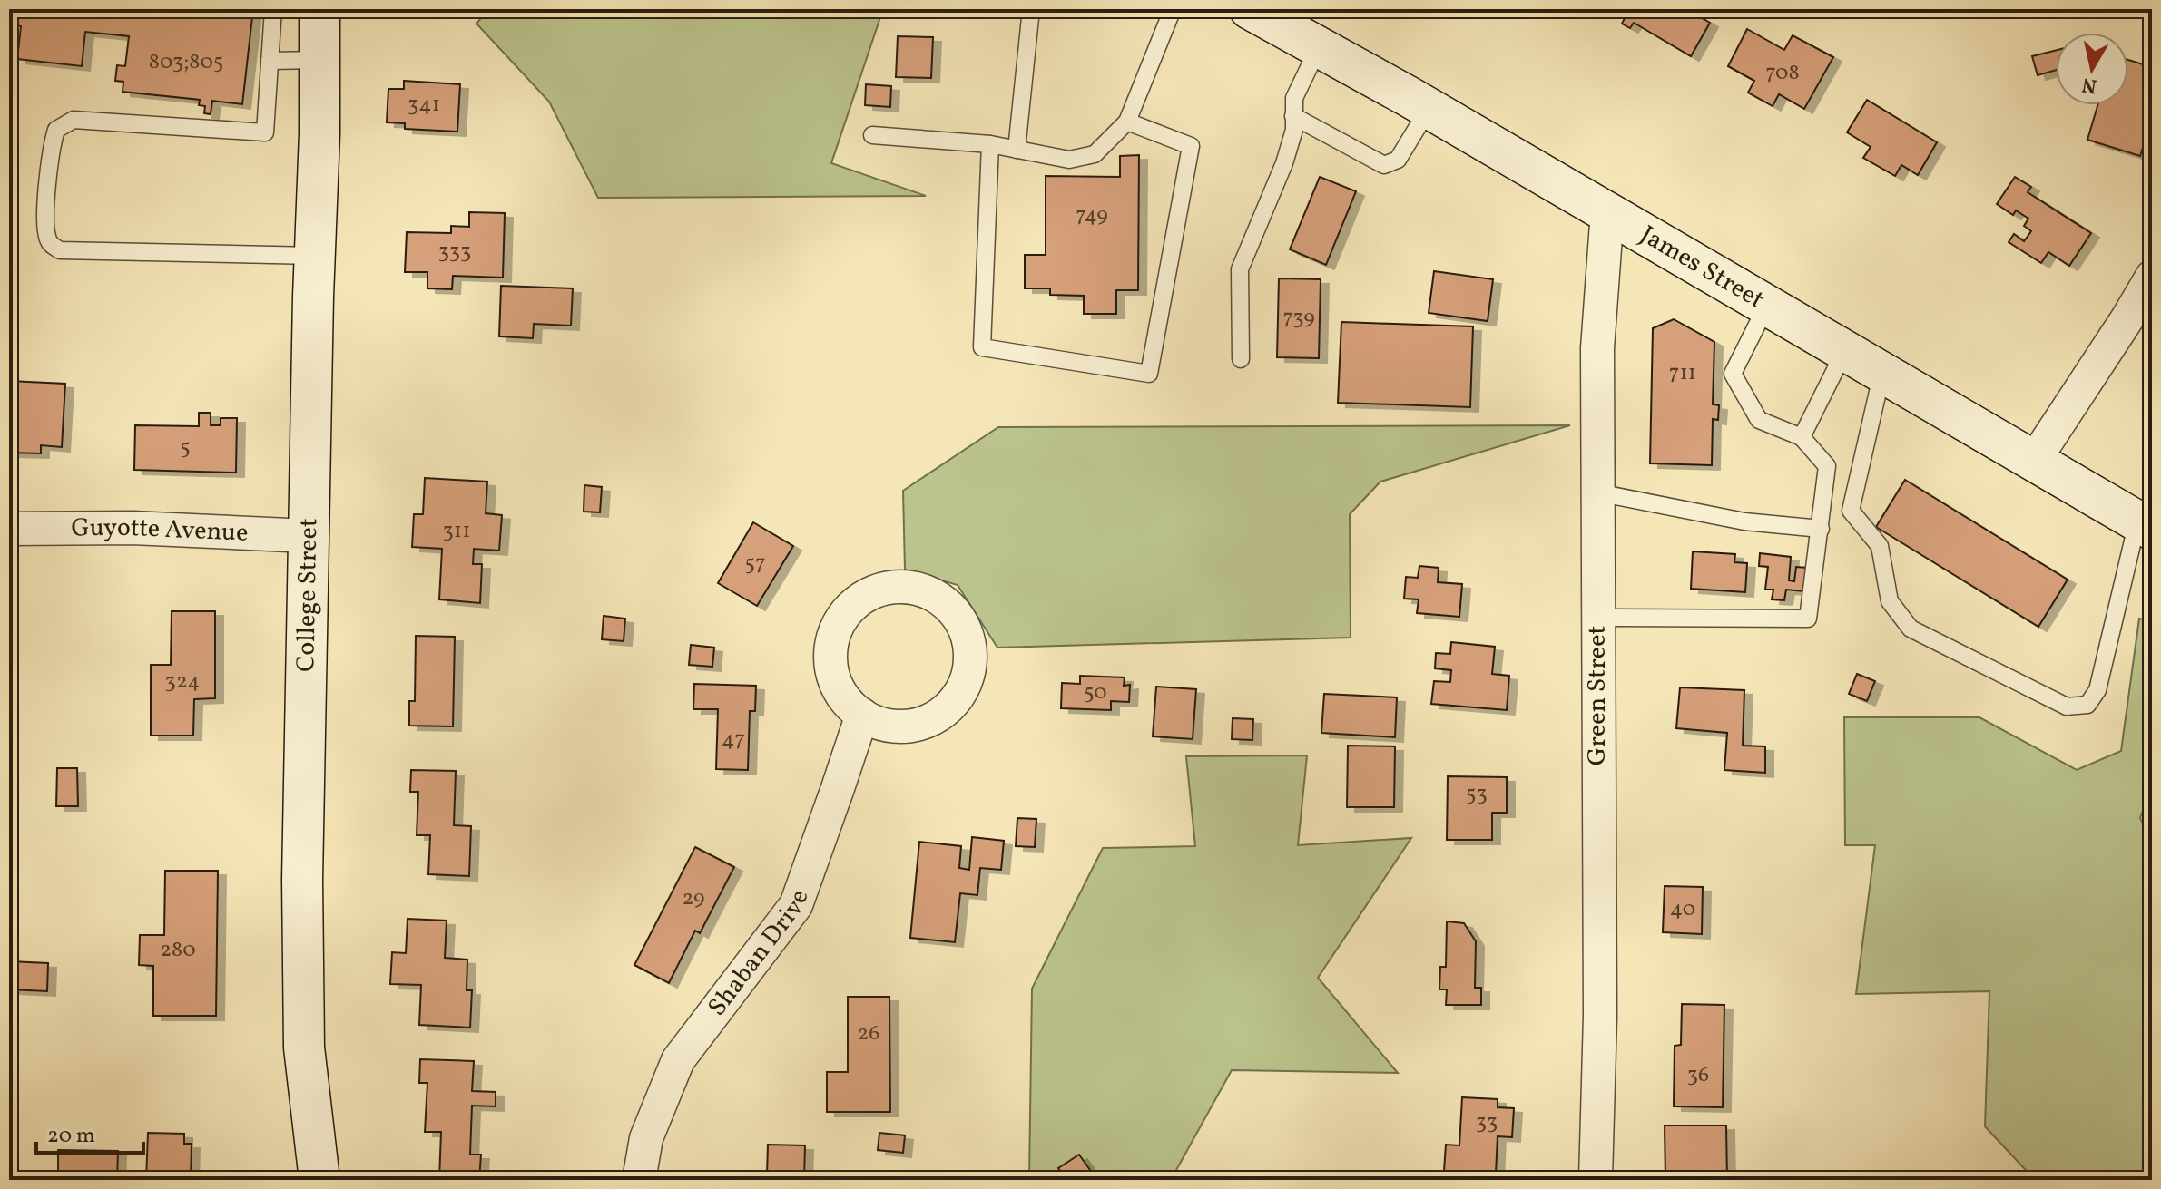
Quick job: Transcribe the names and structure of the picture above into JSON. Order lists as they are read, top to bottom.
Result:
{
  "streets": {
    "street": [
      "James Street",
      "Guyotte Avenue",
      "College Street",
      "Green Street",
      "Shaban Drive"
    ]
  },
  "crossings": [
    ["James Street", "Green Street"],
    ["Guyotte Avenue", "College Street"]
  ],
  "house_numbers": [
    "803;805",
    "708",
    "341",
    "749",
    "333",
    "739",
    "711",
    "5",
    "311",
    "57",
    "324",
    "50",
    "47",
    "53",
    "29",
    "40",
    "280",
    "26",
    "36",
    "33"
  ],
  "scale_bar": "20 m",
  "north": "bottom"
}
